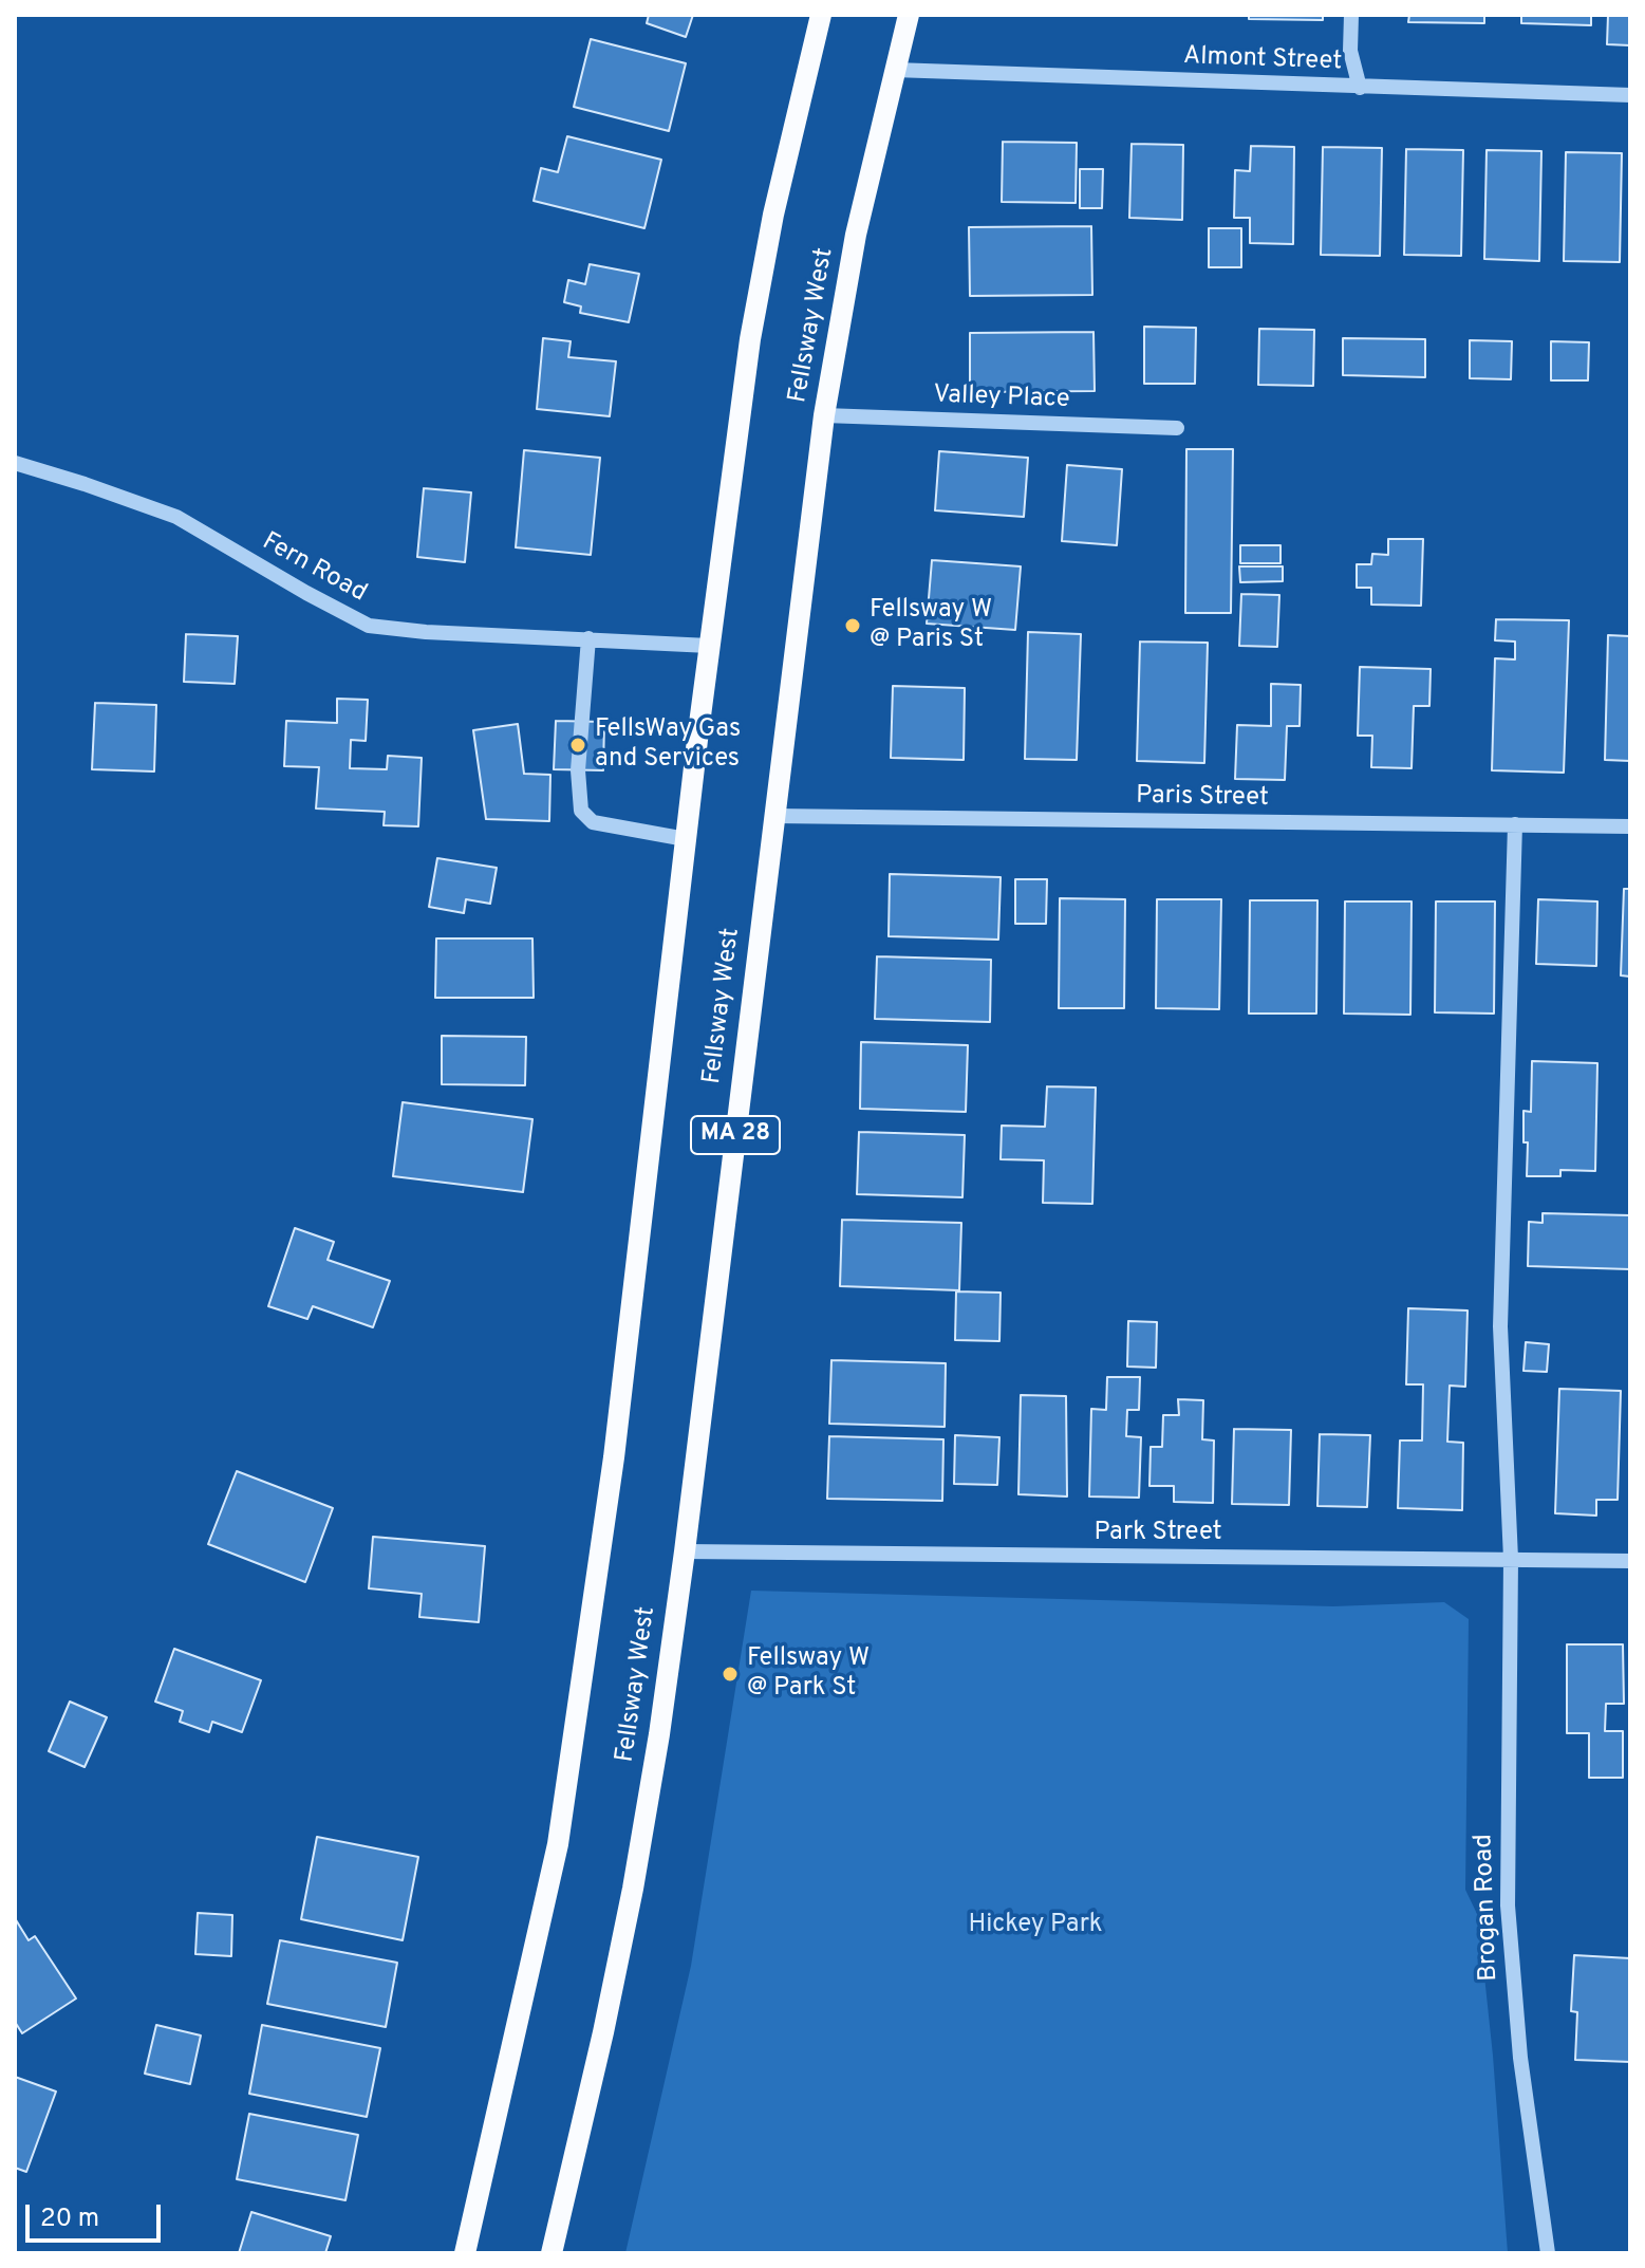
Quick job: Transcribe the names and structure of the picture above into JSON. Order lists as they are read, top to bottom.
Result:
{
  "streets": {
    "main road": ["Fellsway West", "MA 28"],
    "street": [
      "Almont Street",
      "Valley Place",
      "Fern Road",
      "Paris Street",
      "Park Street",
      "Brogan Road"
    ]
  },
  "crossings": [
    ["Almont Street", "Fellsway West"],
    ["Fellsway West", "Valley Place"],
    ["Fellsway West", "Paris Street"],
    ["Fellsway West", "Park Street"],
    ["Fern Road", "MA 28"],
    ["Paris Street", "Brogan Road"],
    ["Park Street", "Brogan Road"]
  ],
  "parks": ["Hickey Park"],
  "places": ["Fellsway W @ Paris St", "FellsWay Gas and Services", "Fellsway W @ Park St"],
  "scale_bar": "20 m"
}
